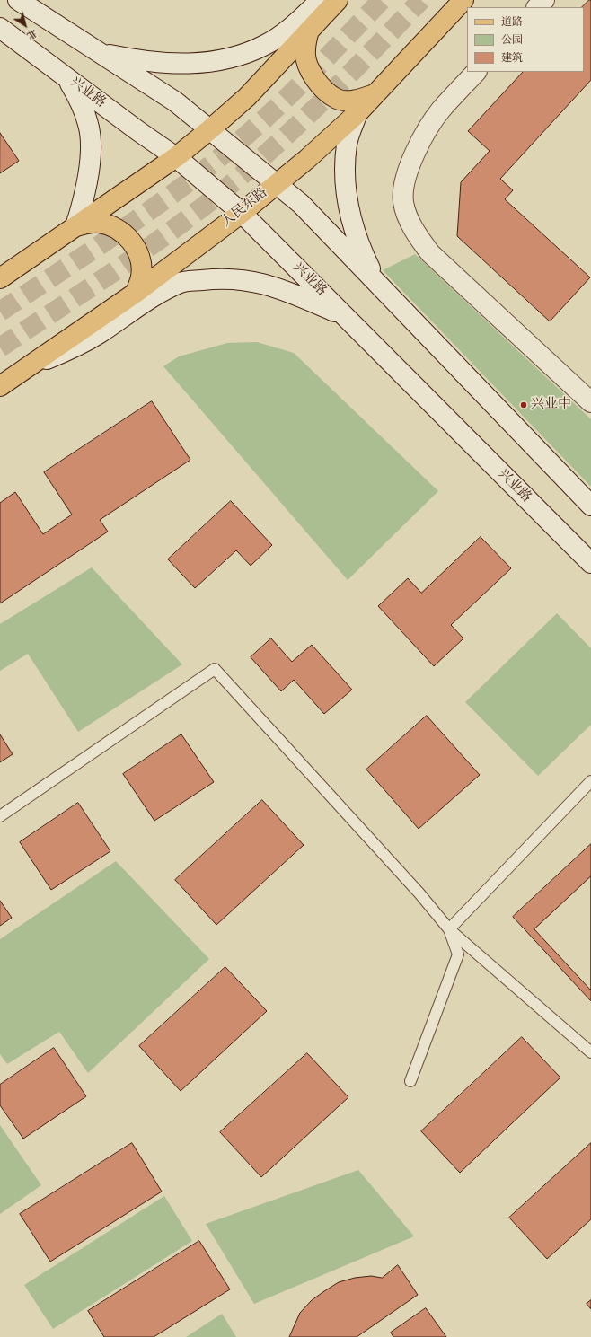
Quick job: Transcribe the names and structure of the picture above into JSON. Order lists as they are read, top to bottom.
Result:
{
  "streets": {
    "main road": ["兴业路", "人民东路"]
  },
  "crossings": [
    ["兴业路", "人民东路"]
  ],
  "places": ["兴业中"],
  "legend": ["道路", "公园", "建筑"],
  "north": "bottom right"
}
